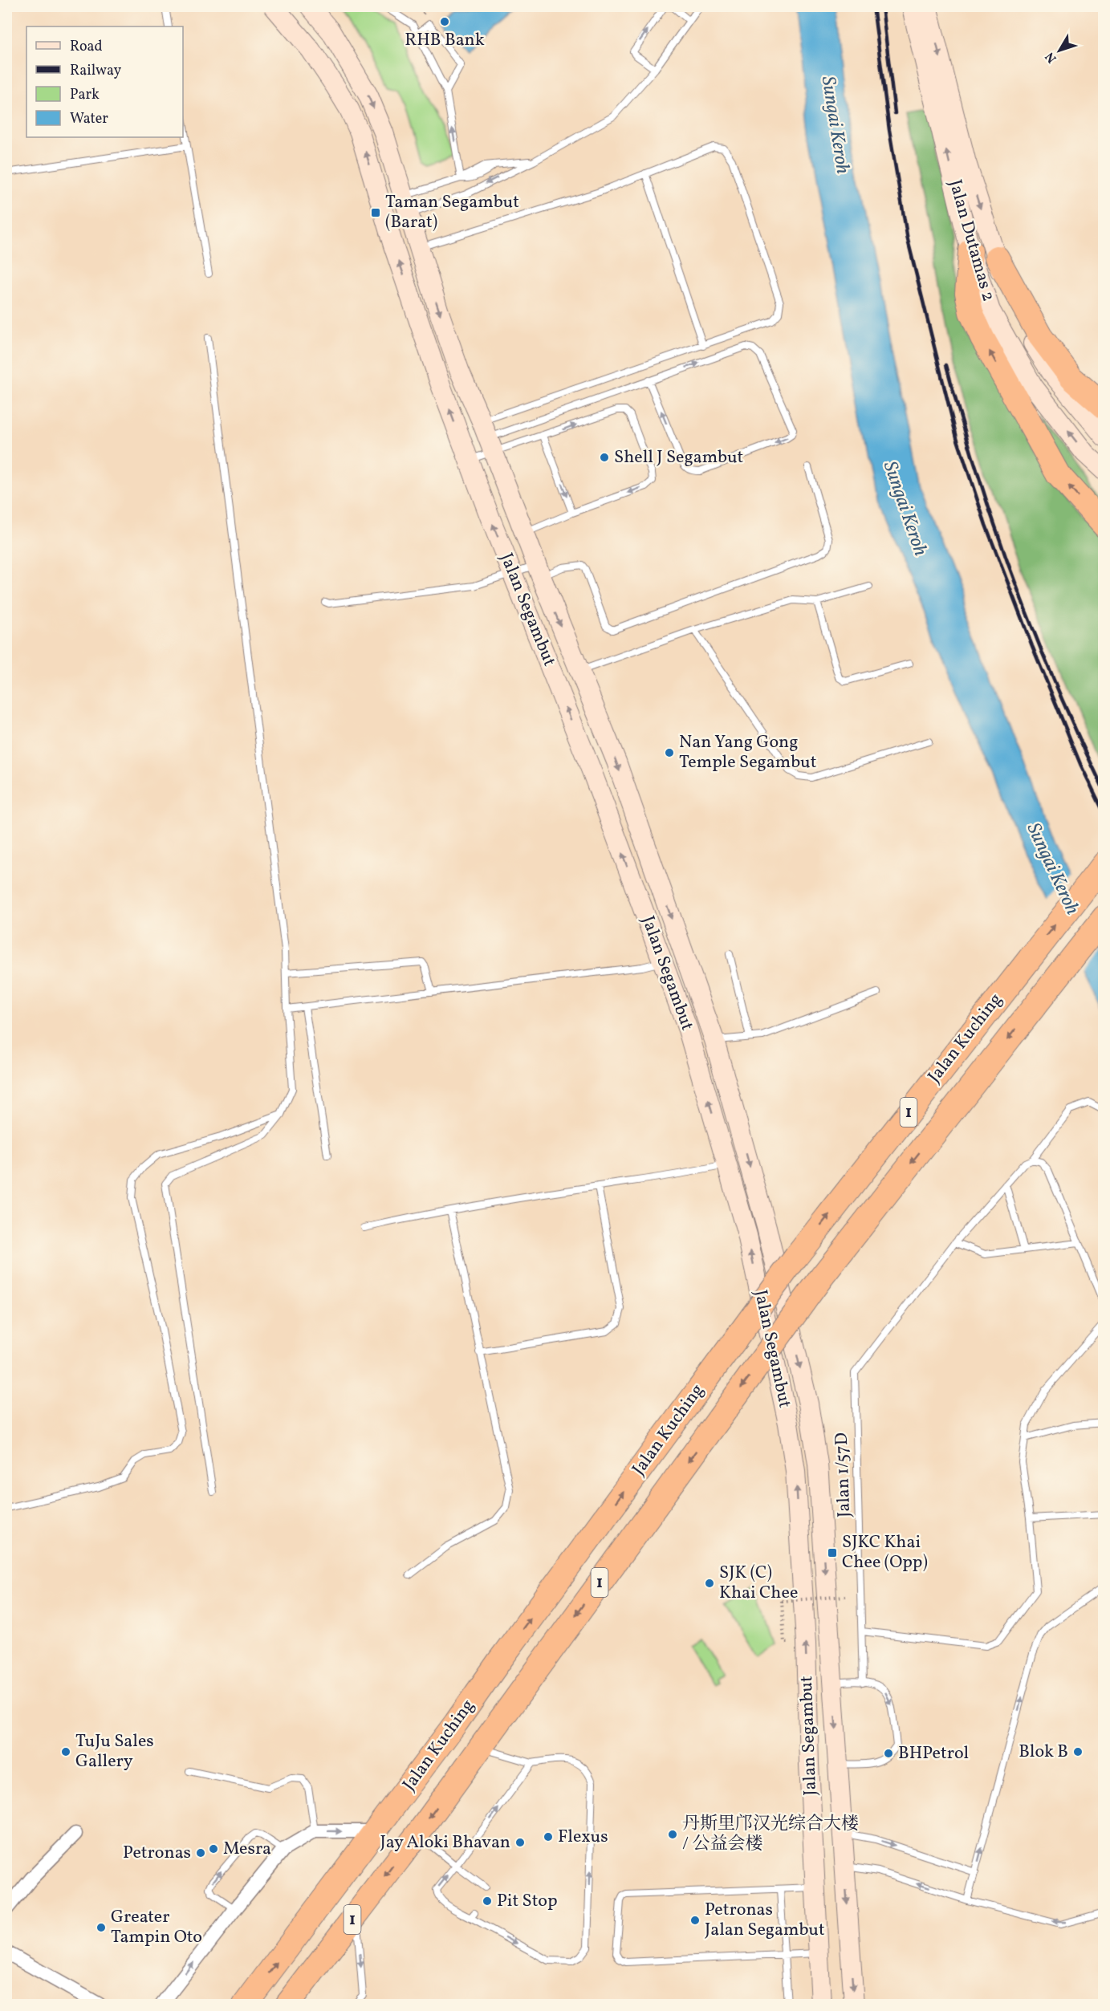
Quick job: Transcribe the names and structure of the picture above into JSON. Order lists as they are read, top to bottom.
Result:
{
  "streets": {
    "highway": ["Jalan Kuching", "1"],
    "main road": ["Jalan Dutamas 2", "Jalan Segambut"],
    "lane": ["Jalan 1/57D"]
  },
  "water": ["Sungai Keroh"],
  "places": {
    "other": [
      "RHB Bank",
      "Shell J Segambut",
      "Nan Yang Gong Temple Segambut",
      "SJK (C) Khai Chee",
      "TuJu Sales Gallery",
      "Blok B",
      "BHPetrol",
      "丹斯里邝汉光综合大楼 / 公益会楼",
      "Flexus",
      "Jay Aloki Bhavan",
      "Mesra",
      "Petronas",
      "Pit Stop",
      "Petronas Jalan Segambut",
      "Greater Tampin Oto"
    ],
    "transit": ["Taman Segambut (Barat)", "SJKC Khai Chee (Opp)"]
  },
  "legend": [
    "Road",
    "Railway",
    "Park",
    "Water"
  ],
  "north": "bottom left"
}
